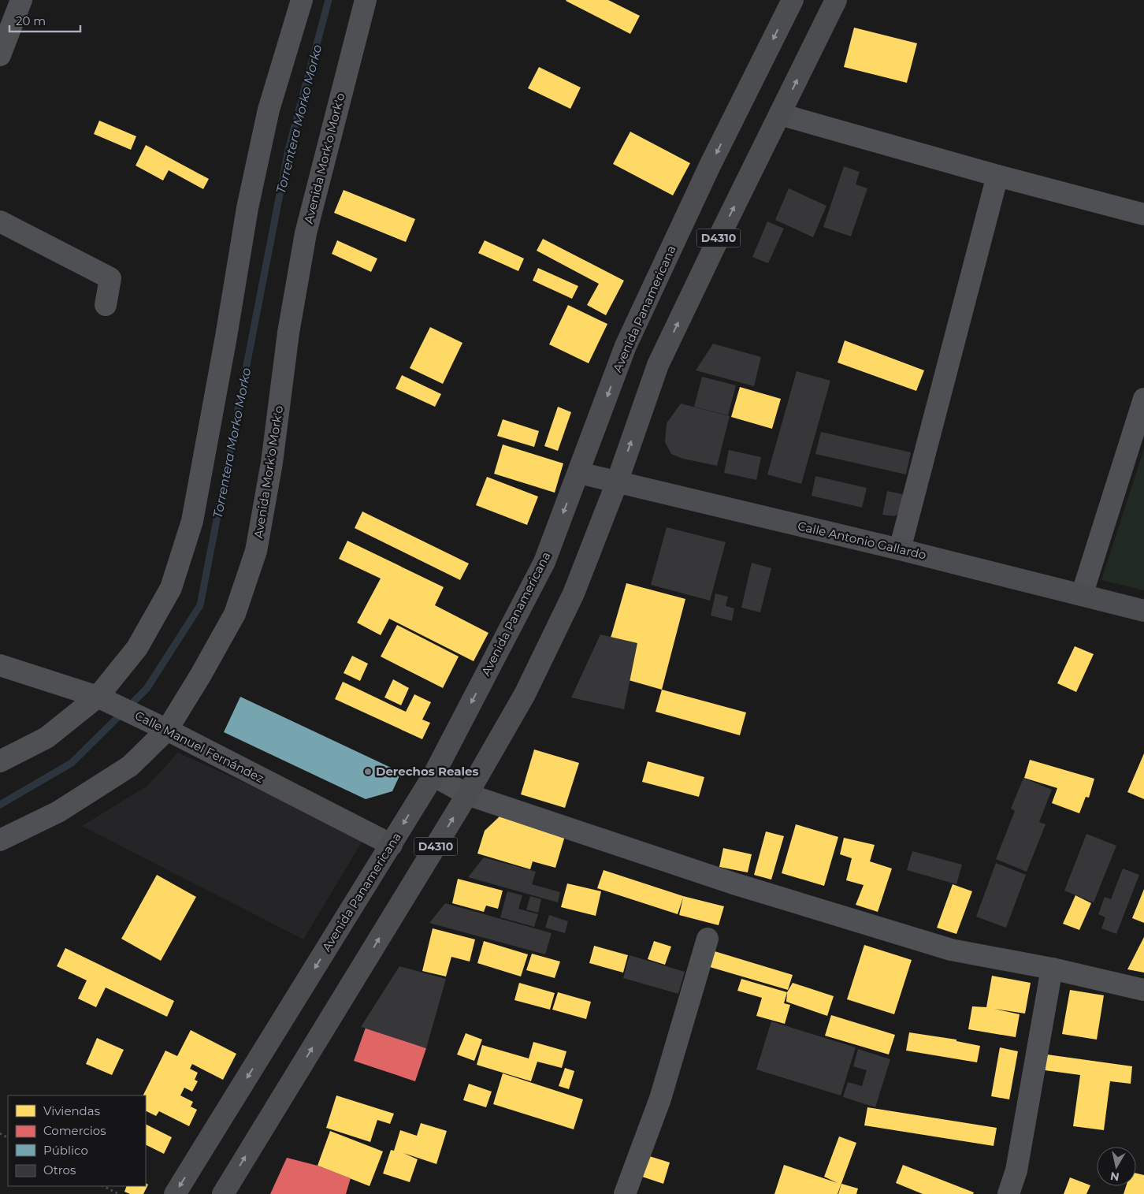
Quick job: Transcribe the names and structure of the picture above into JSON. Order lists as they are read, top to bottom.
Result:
{
  "streets": {
    "main road": ["D4310", "Avenida Panamericana", "Calle Antonio Gallardo"],
    "street": ["Avenida Mork'o Mork'o", "Calle Manuel Fernández"]
  },
  "crossings": [
    ["Avenida Mork'o Mork'o", "Calle Manuel Fernández"],
    ["D4310", "Calle Antonio Gallardo"],
    ["Avenida Panamericana", "Calle Antonio Gallardo"],
    ["Avenida Panamericana", "Calle Manuel Fernández"]
  ],
  "water": ["Torrentera Morko Morko"],
  "places": ["Derechos Reales"],
  "legend": [
    "Viviendas",
    "Comercios",
    "Público",
    "Otros"
  ],
  "scale_bar": "20 m",
  "north": "bottom"
}
